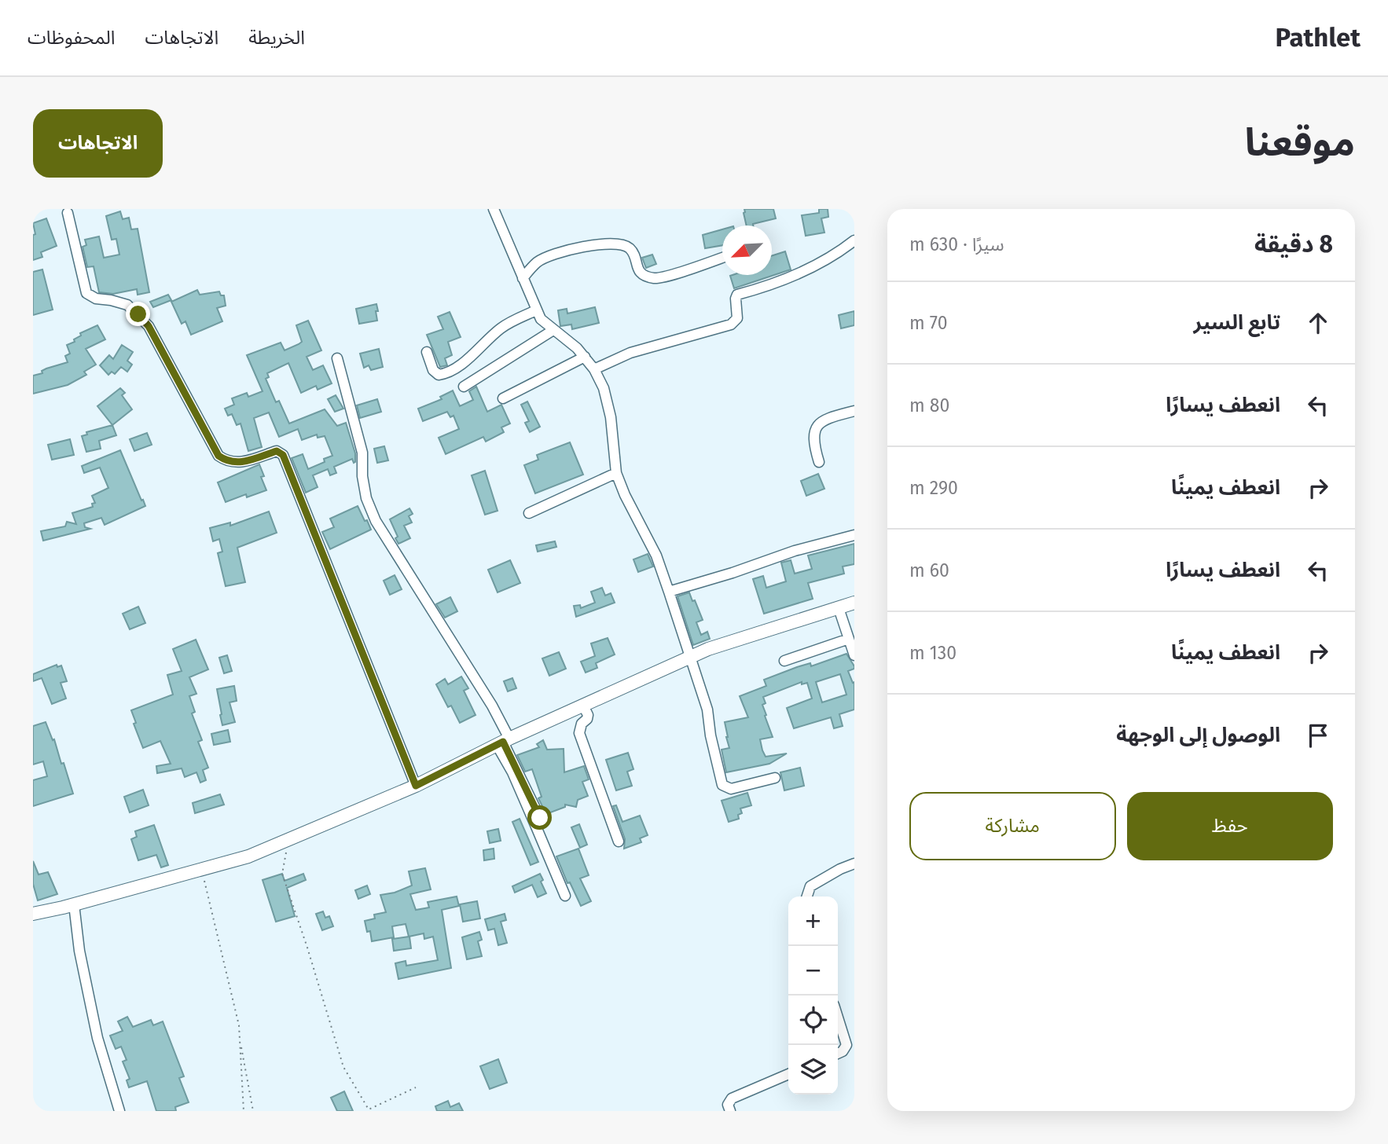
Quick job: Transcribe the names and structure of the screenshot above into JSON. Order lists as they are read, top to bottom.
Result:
{
  "north": "bottom left",
  "page": {
    "header": "Pathlet",
    "nav": ["الخريطة", "الاتجاهات", "المحفوظات"],
    "title": "موقعنا",
    "buttons": [
      "الاتجاهات",
      ["حفظ", "مشاركة"]
    ],
    "heading": ["8 دقيقة", "سيرًا · 630 m"],
    "list": [
      ["تابع السير", "70 m"],
      ["انعطف يسارًا", "80 m"],
      ["انعطف يمينًا", "290 m"],
      ["انعطف يسارًا", "60 m"],
      ["انعطف يمينًا", "130 m"],
      "الوصول إلى الوجهة"
    ],
    "map_buttons": ["+", "−"]
  }
}
